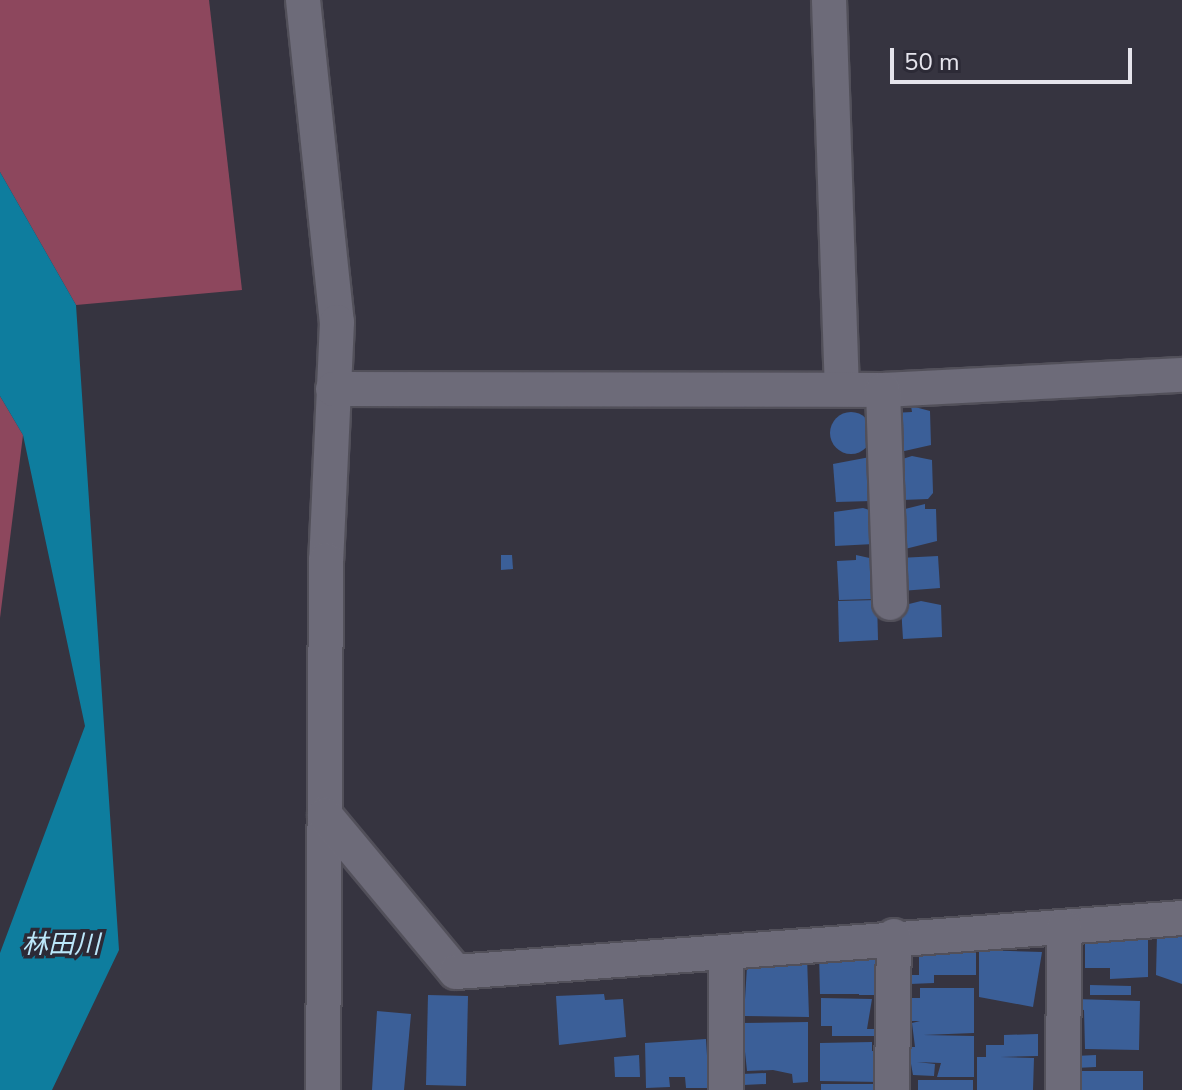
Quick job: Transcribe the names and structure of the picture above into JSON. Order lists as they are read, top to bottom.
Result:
{
  "water": ["林田川"],
  "scale_bar": "50 m"
}
